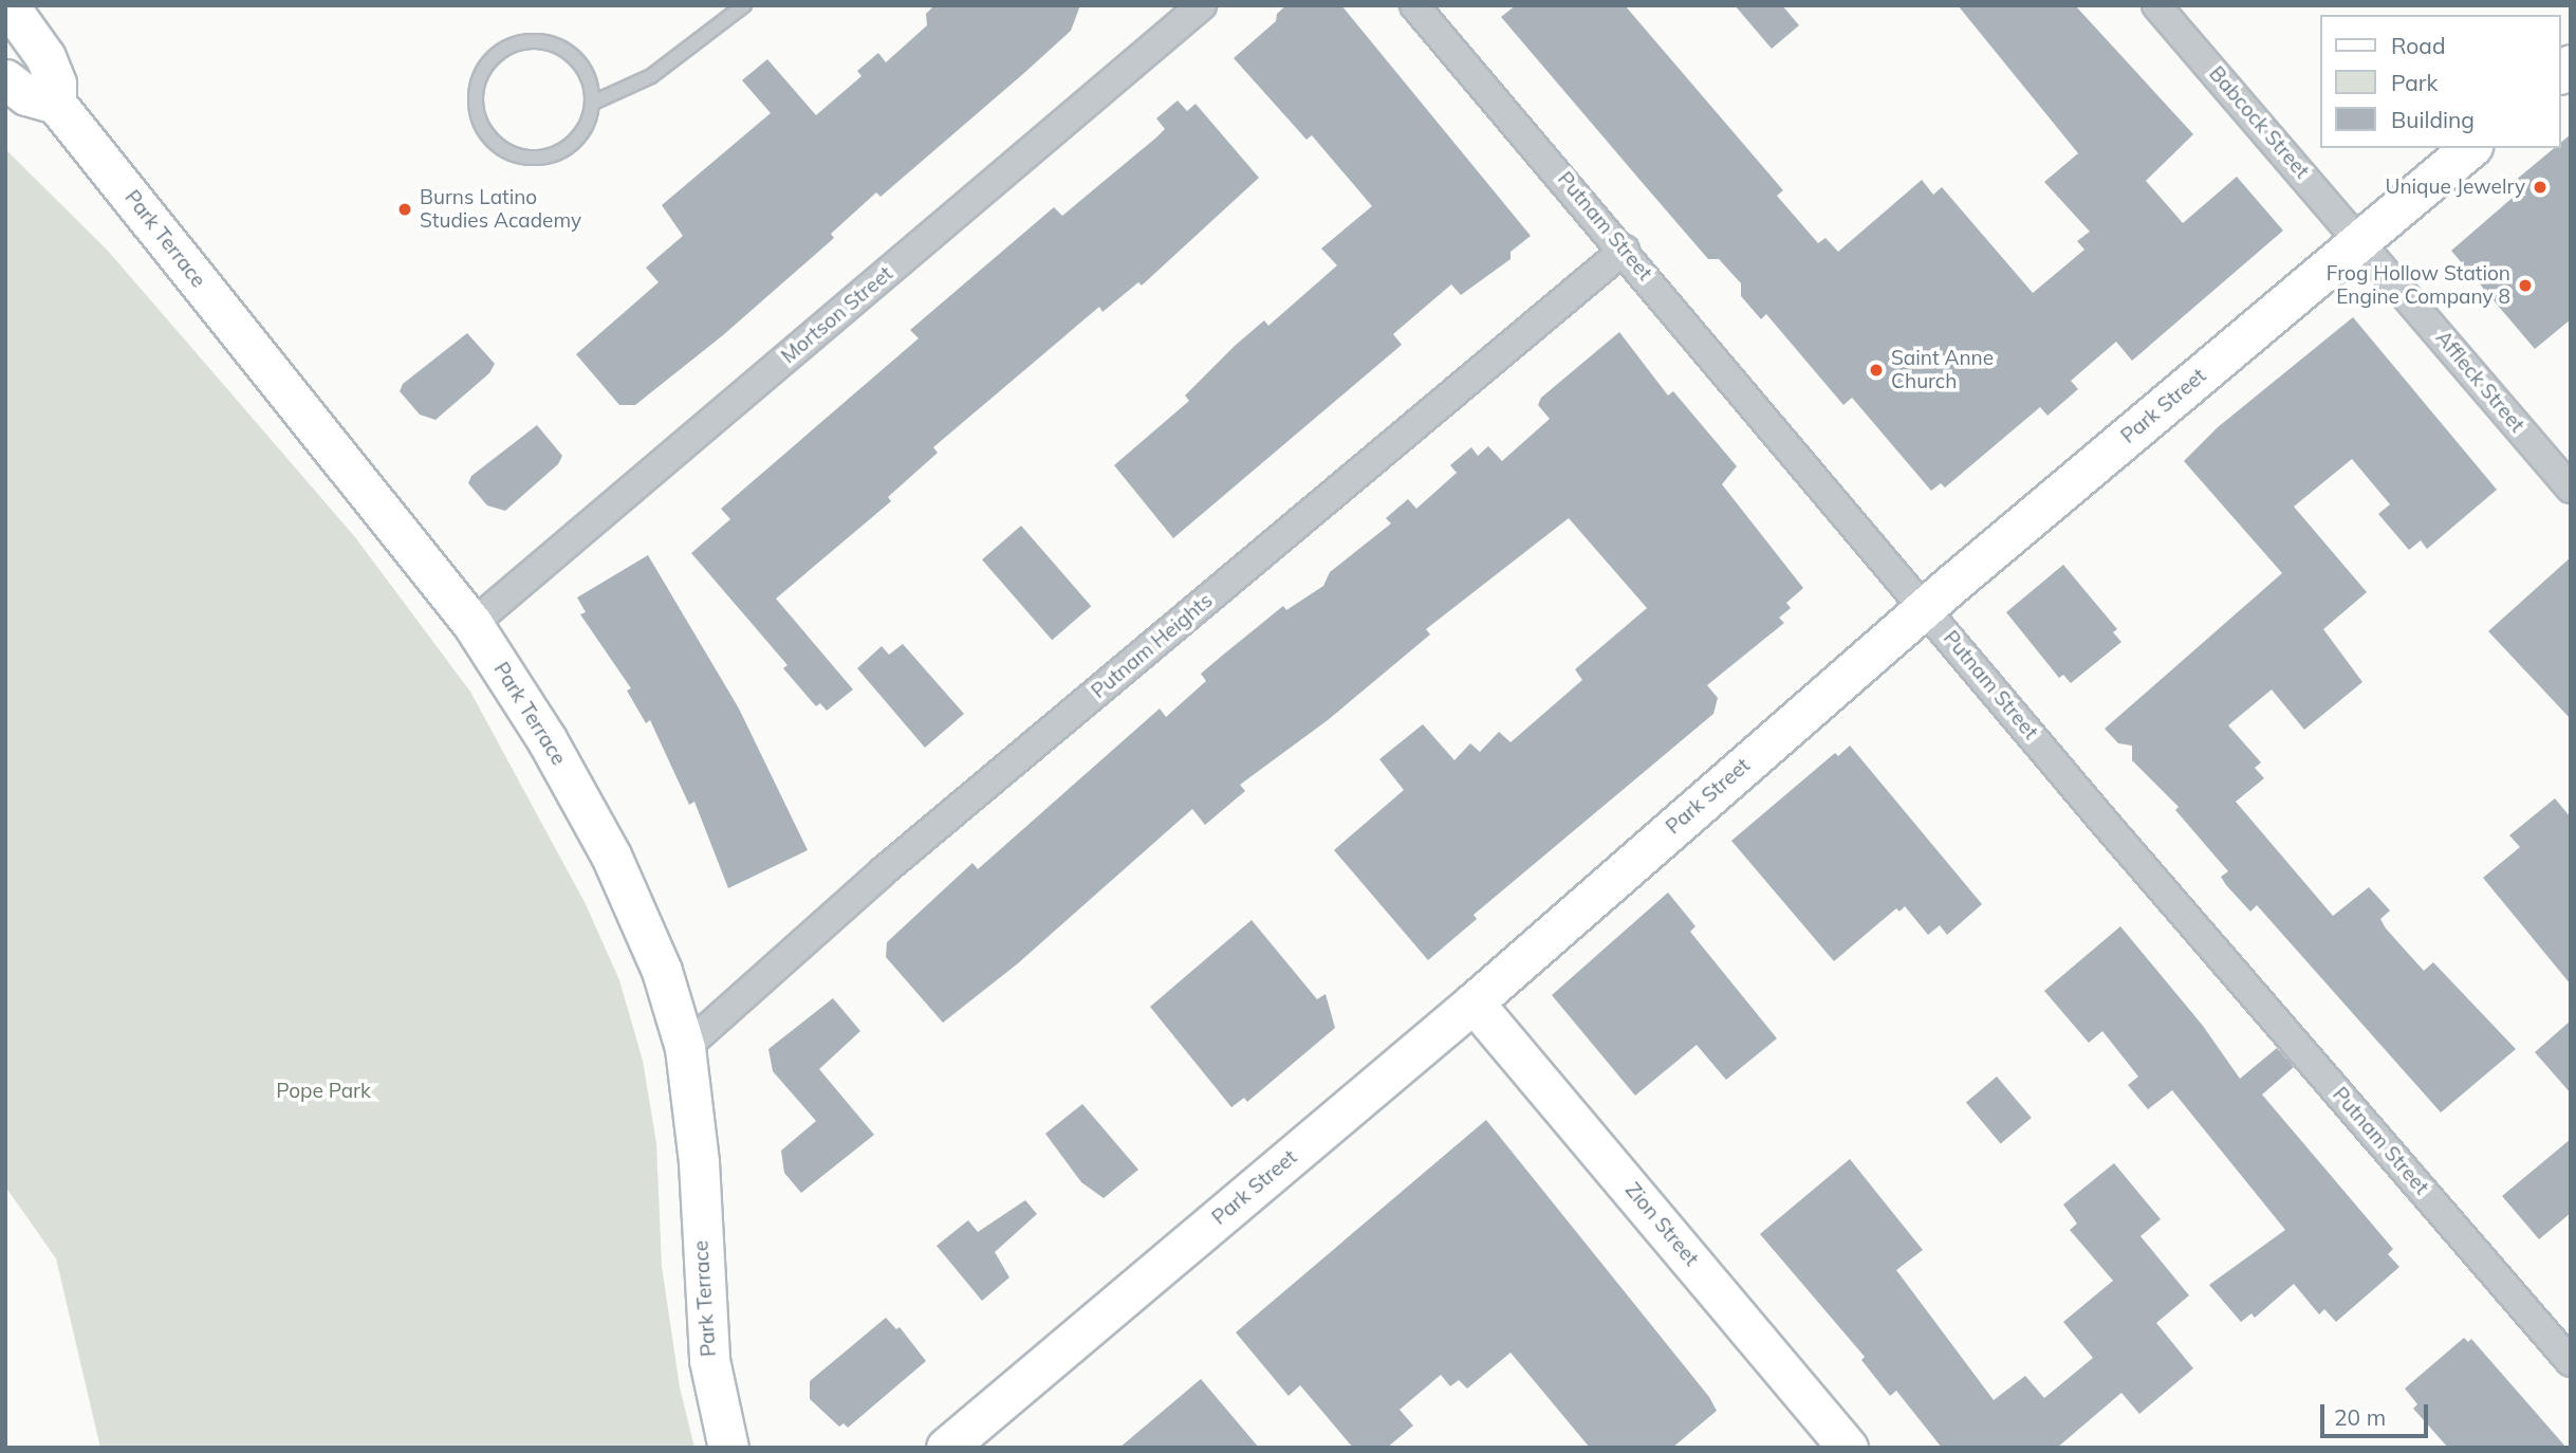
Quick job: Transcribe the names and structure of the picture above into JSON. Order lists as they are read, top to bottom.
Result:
{
  "streets": {
    "main road": ["Park Terrace", "Park Street", "Zion Street"],
    "street": [
      "Babcock Street",
      "Putnam Street",
      "Mortson Street",
      "Affleck Street",
      "Putnam Heights"
    ]
  },
  "crossings": [
    ["Babcock Street", "Affleck Street"],
    ["Babcock Street", "Park Street"],
    ["Putnam Street", "Park Street"],
    ["Putnam Street", "Putnam Heights"],
    ["Park Terrace", "Mortson Street"],
    ["Park Terrace", "Putnam Heights"],
    ["Affleck Street", "Park Street"],
    ["Park Street", "Zion Street"]
  ],
  "parks": ["Pope Park"],
  "places": [
    "Unique Jewelry",
    "Burns Latino Studies Academy",
    "Frog Hollow Station Engine Company 8",
    "Saint Anne Church"
  ],
  "legend": ["Road", "Park", "Building"],
  "scale_bar": "20 m"
}
